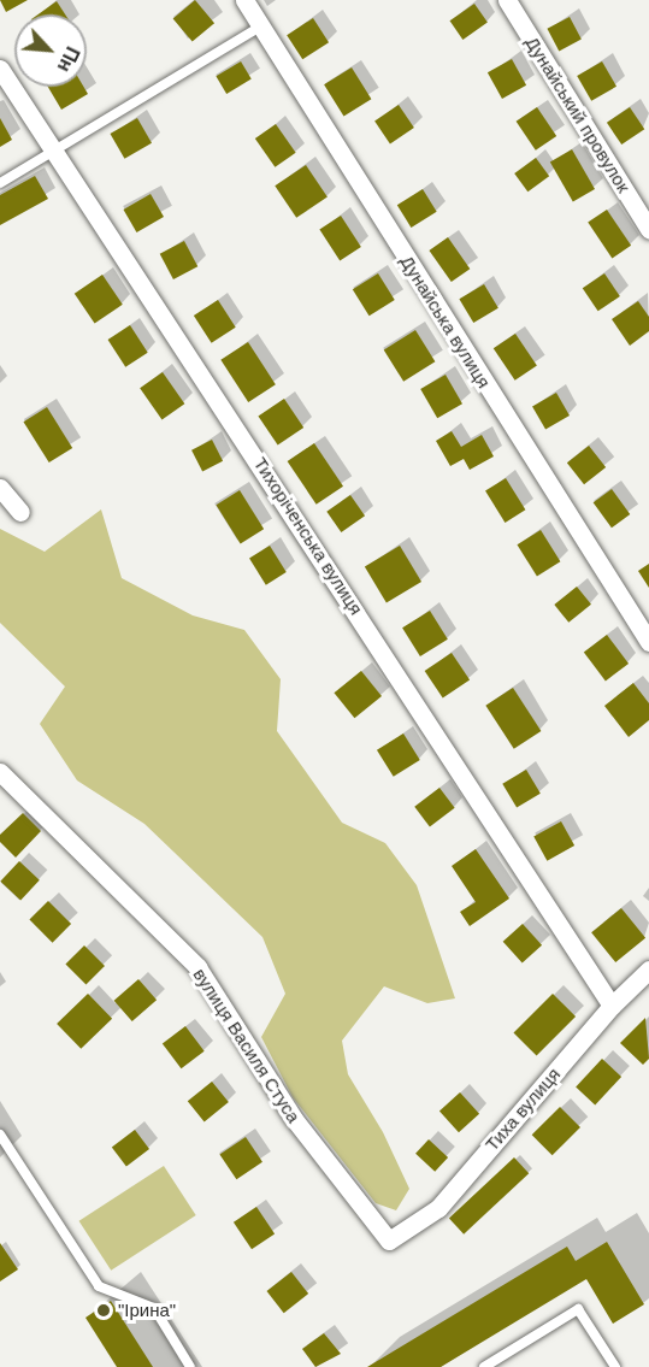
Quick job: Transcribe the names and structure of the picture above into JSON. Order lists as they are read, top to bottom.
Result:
{
  "streets": {
    "street": [
      "Дунайський провулок",
      "Дунайська вулиця",
      "Тихоріченська вулиця",
      "вулиця Василя Стуса",
      "Тиха вулиця"
    ]
  },
  "crossings": [
    ["Тихоріченська вулиця", "Тиха вулиця"],
    ["вулиця Василя Стуса", "Тиха вулиця"]
  ],
  "places": ["\"Ірина\""],
  "north": "bottom right"
}
